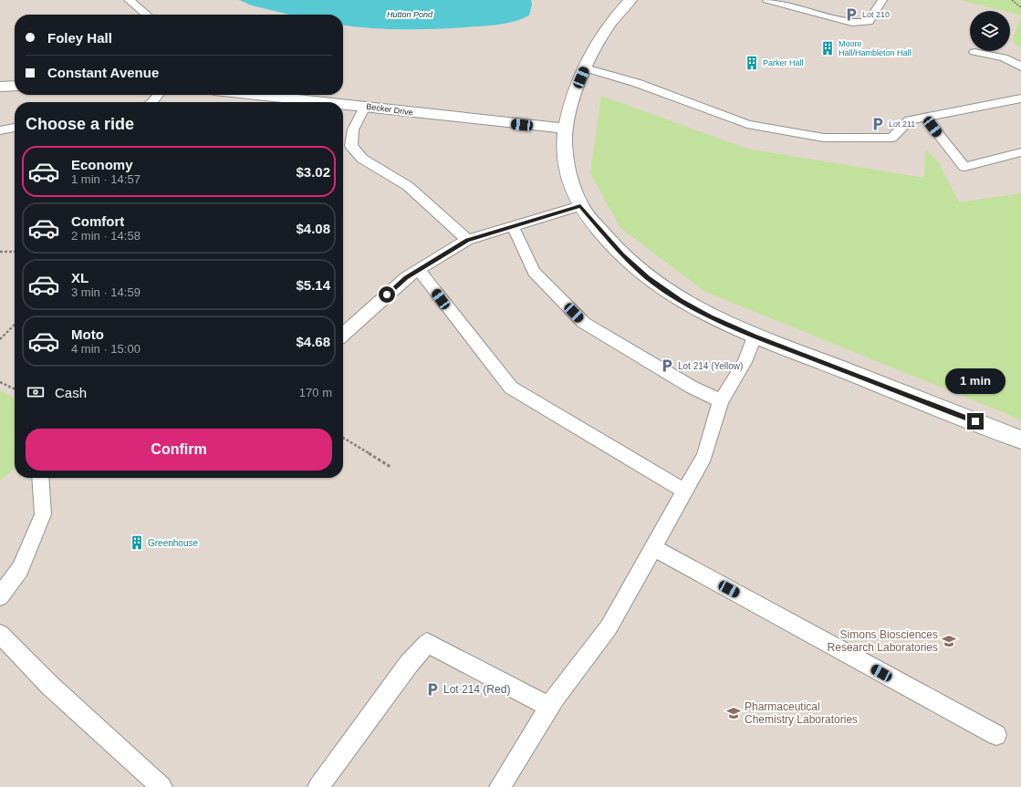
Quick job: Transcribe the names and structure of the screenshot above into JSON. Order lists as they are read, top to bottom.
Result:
{
  "streets": {
    "street": ["Becker Drive"]
  },
  "water": ["Hutton Pond"],
  "places": {
    "parking": [
      "Lot 210",
      "Lot 211",
      "Lot 214 (Yellow)",
      "Lot 214 (Red)"
    ],
    "building": ["Moore Hall/Hambleton Hall", "Parker Hall", "Greenhouse"],
    "school or university": ["Simons Biosciences Research Laboratories", "Pharmaceutical Chemistry Laboratories"]
  },
  "page": {
    "banner": ["Foley Hall", "Constant Avenue"],
    "heading": "Choose a ride",
    "list": [
      {
        "name": "Economy",
        "note": "1 min · 14:57",
        "value": "$3.02"
      },
      {
        "name": "Comfort",
        "note": "2 min · 14:58",
        "value": "$4.08"
      },
      {
        "name": "XL",
        "note": "3 min · 14:59",
        "value": "$5.14"
      },
      {
        "name": "Moto",
        "note": "4 min · 15:00",
        "value": "$4.68"
      }
    ],
    "bubble": "1 min",
    "pay": ["Cash", "170 m"],
    "buttons": "Confirm"
  }
}
